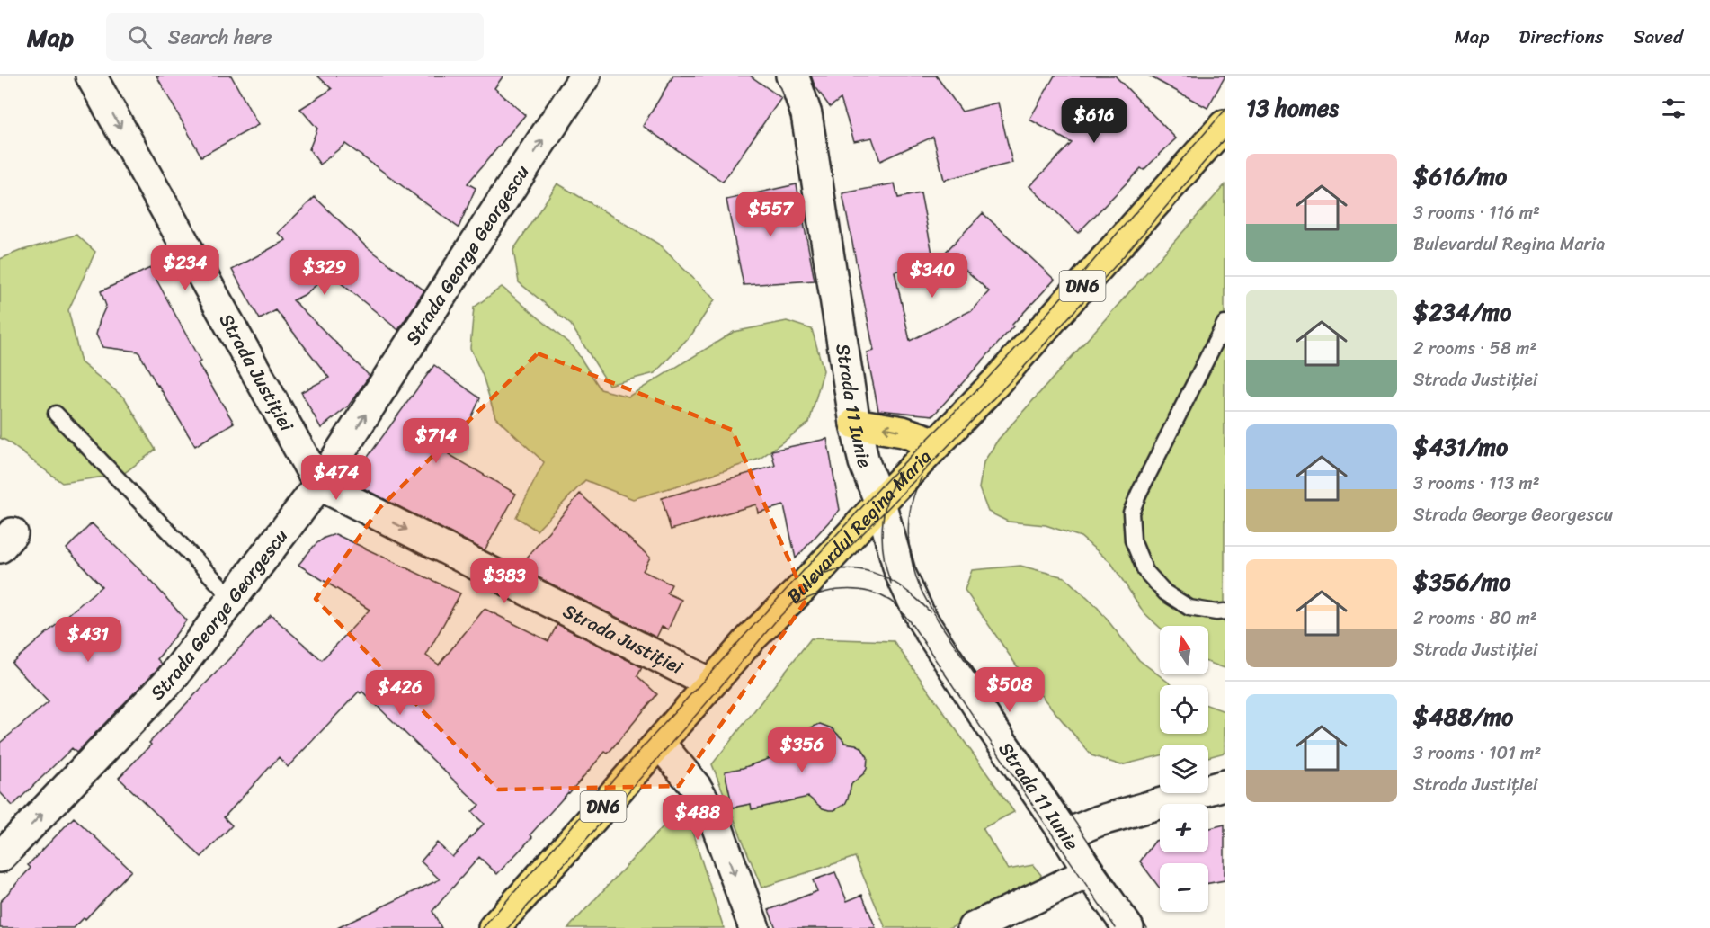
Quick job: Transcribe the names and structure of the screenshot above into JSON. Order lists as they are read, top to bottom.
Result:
{
  "streets": {
    "main road": ["DN6", "Bulevardul Regina Maria"],
    "street": ["Strada George Georgescu", "Strada Justiției", "Strada 11 Iunie"]
  },
  "crossings": [
    ["Strada George Georgescu", "Strada Justiției"],
    ["Strada Justiției", "Bulevardul Regina Maria"],
    ["Strada 11 Iunie", "Bulevardul Regina Maria"]
  ],
  "one_way": ["Strada George Georgescu", "Strada Justiției"],
  "north": "top",
  "page": {
    "header": "Map",
    "search": "Search here",
    "nav": ["Map", "Directions", "Saved"],
    "heading": "13 homes",
    "price": [
      "$616",
      "$557",
      "$234",
      "$329",
      "$340",
      "$714",
      "$474",
      "$383",
      "$431",
      "$508",
      "$426",
      "$356",
      "$488"
    ],
    "list": [
      {
        "name": "$616/mo",
        "note": "3 rooms · 116 m² · Bulevardul Regina Maria"
      },
      {
        "name": "$234/mo",
        "note": "2 rooms · 58 m² · Strada Justiției"
      },
      {
        "name": "$431/mo",
        "note": "3 rooms · 113 m² · Strada George Georgescu"
      },
      {
        "name": "$356/mo",
        "note": "2 rooms · 80 m² · Strada Justiției"
      },
      {
        "name": "$488/mo",
        "note": "3 rooms · 101 m² · Strada Justiției"
      }
    ],
    "map_buttons": ["+", "−"]
  }
}
